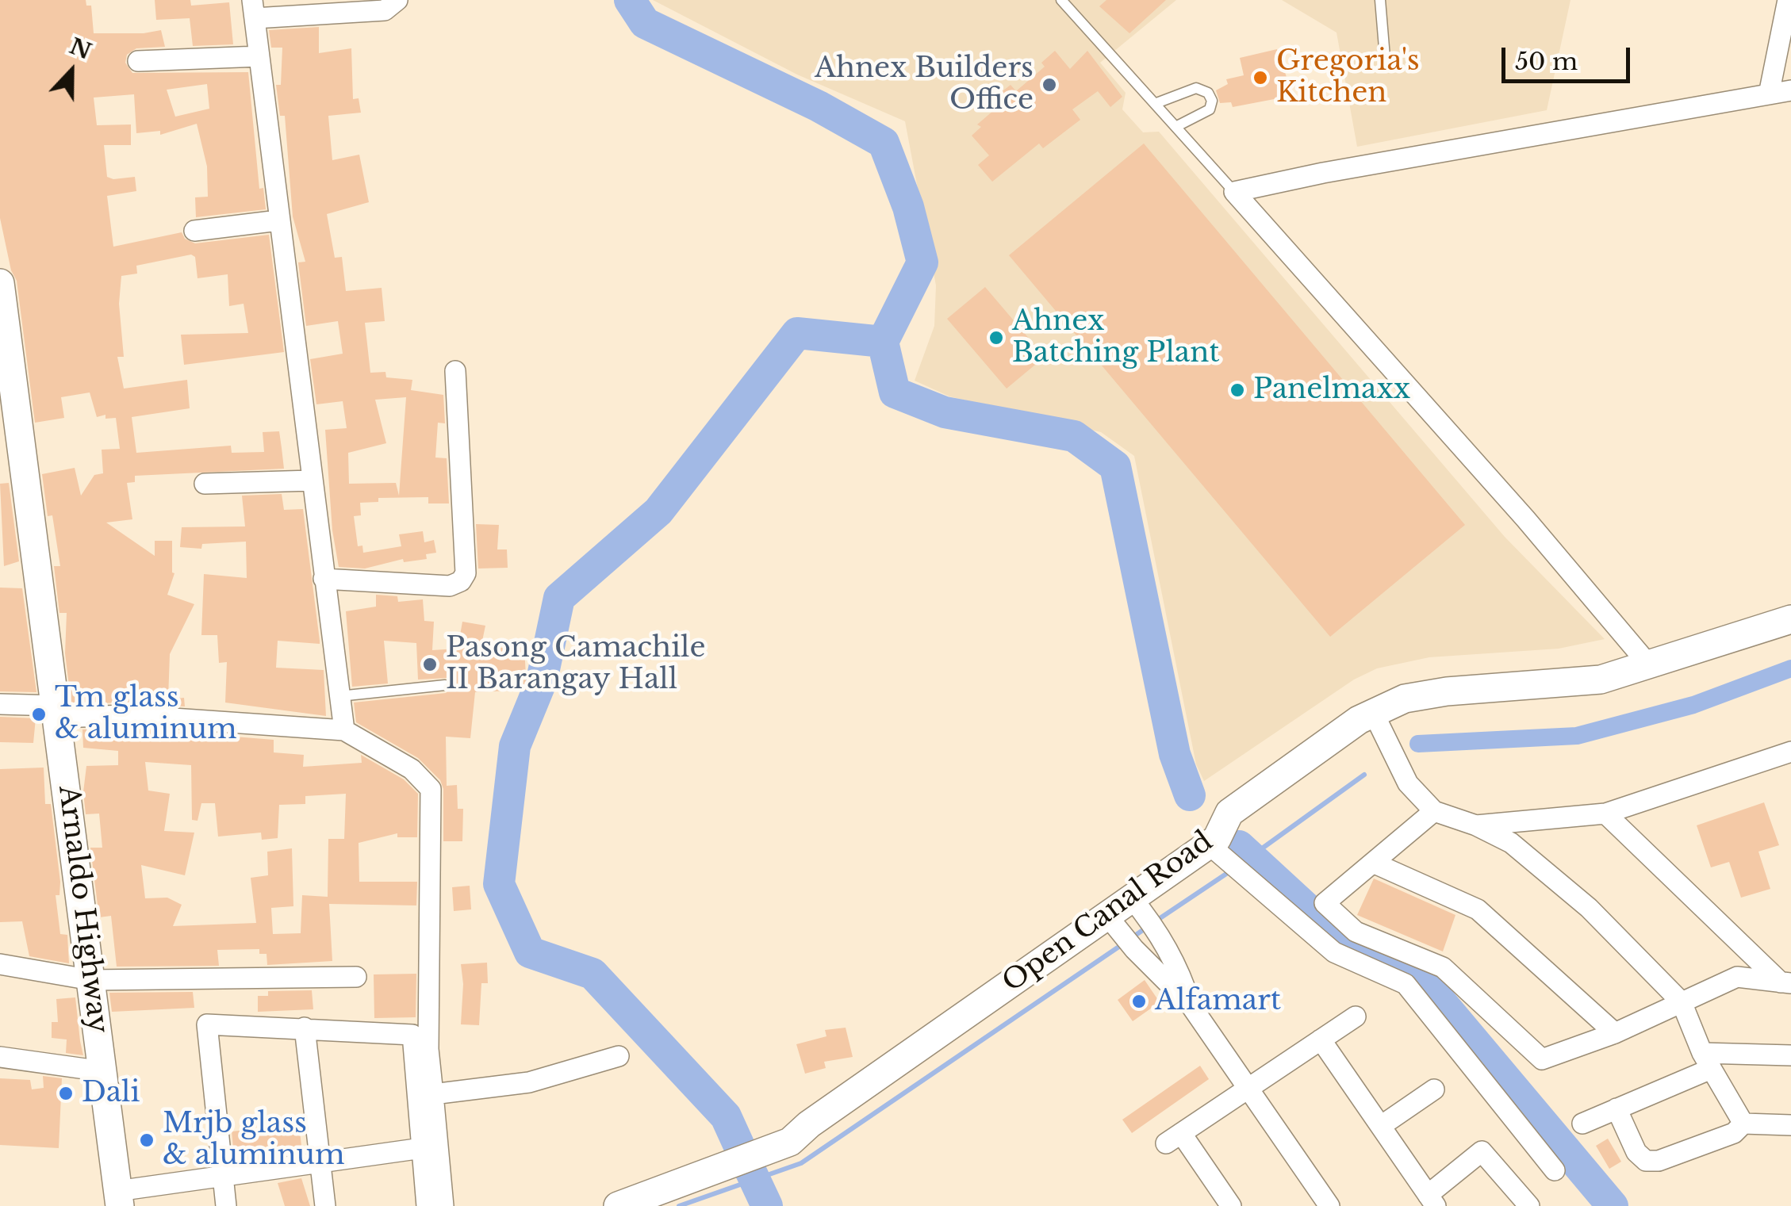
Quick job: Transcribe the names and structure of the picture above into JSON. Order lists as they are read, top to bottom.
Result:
{
  "streets": {
    "main road": ["Arnaldo Highway", "Open Canal Road"]
  },
  "places": [
    "Gregoria's Kitchen",
    "Ahnex Builders Office",
    "Ahnex Batching Plant",
    "Panelmaxx",
    "Pasong Camachile II Barangay Hall",
    "Tm glass & aluminum",
    "Alfamart",
    "Dali",
    "Mrjb glass & aluminum"
  ],
  "scale_bar": "50 m",
  "north": "top"
}
